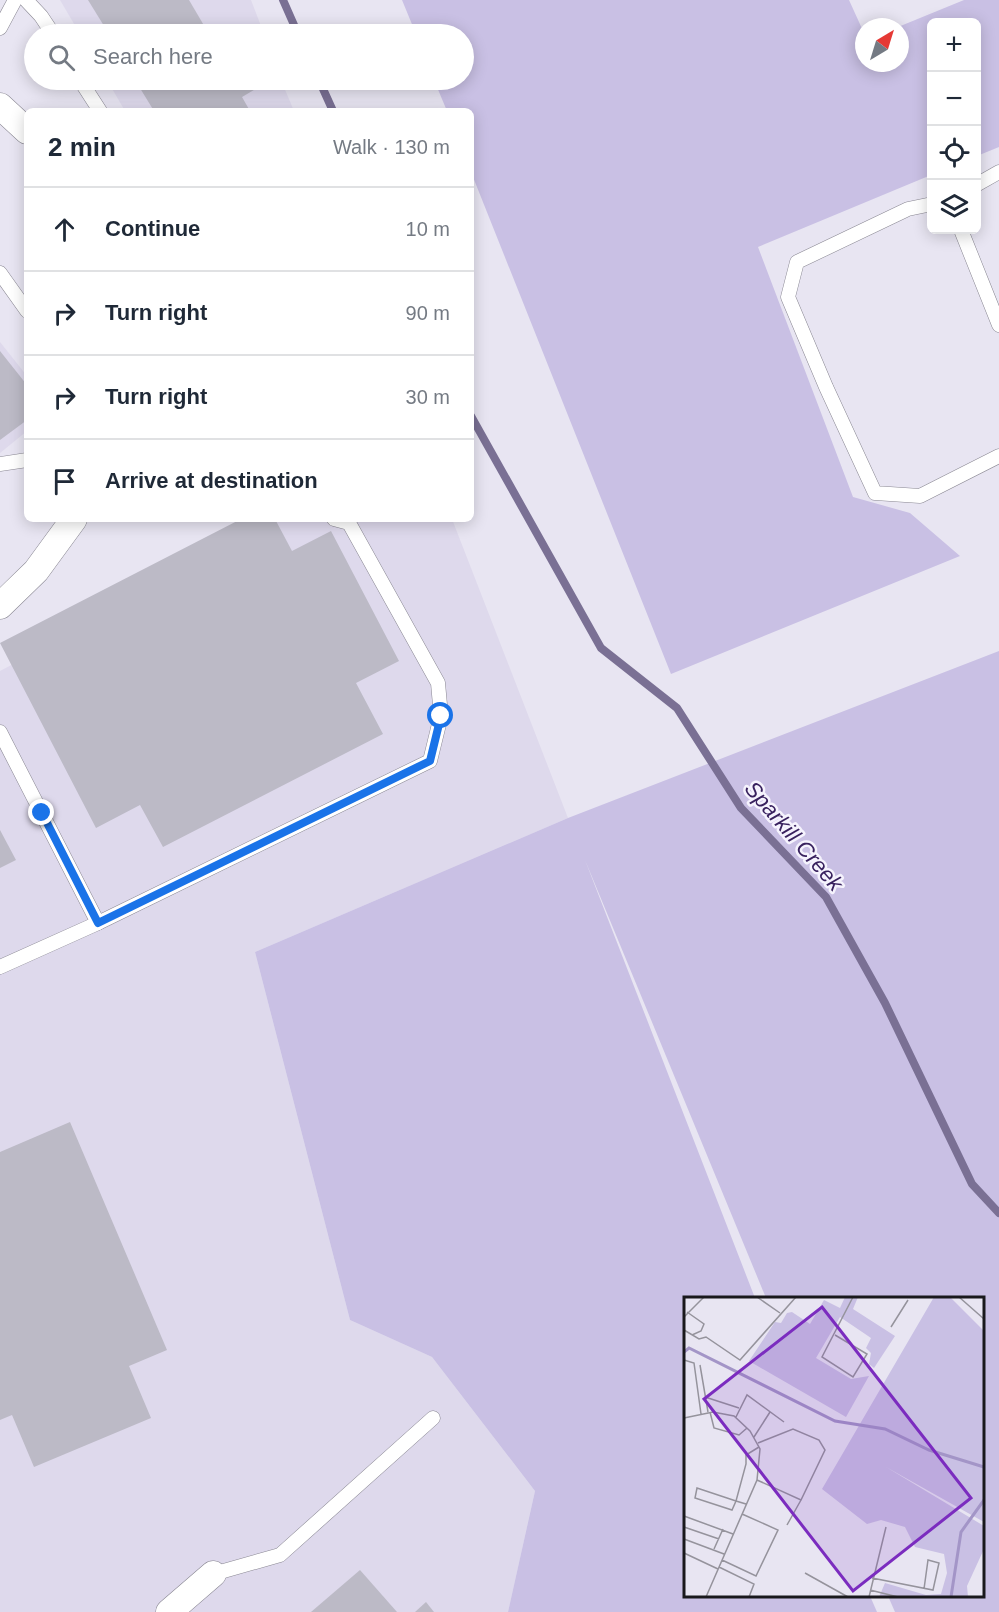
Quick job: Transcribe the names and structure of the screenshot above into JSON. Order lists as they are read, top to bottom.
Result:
{
  "water": ["Sparkill Creek"],
  "north": "top right",
  "page": {
    "map_buttons": ["+", "−"],
    "search": "Search here",
    "heading": ["2 min", "Walk · 130 m"],
    "list": [
      ["Continue", "10 m"],
      ["Turn right", "90 m"],
      ["Turn right", "30 m"],
      "Arrive at destination"
    ]
  }
}
